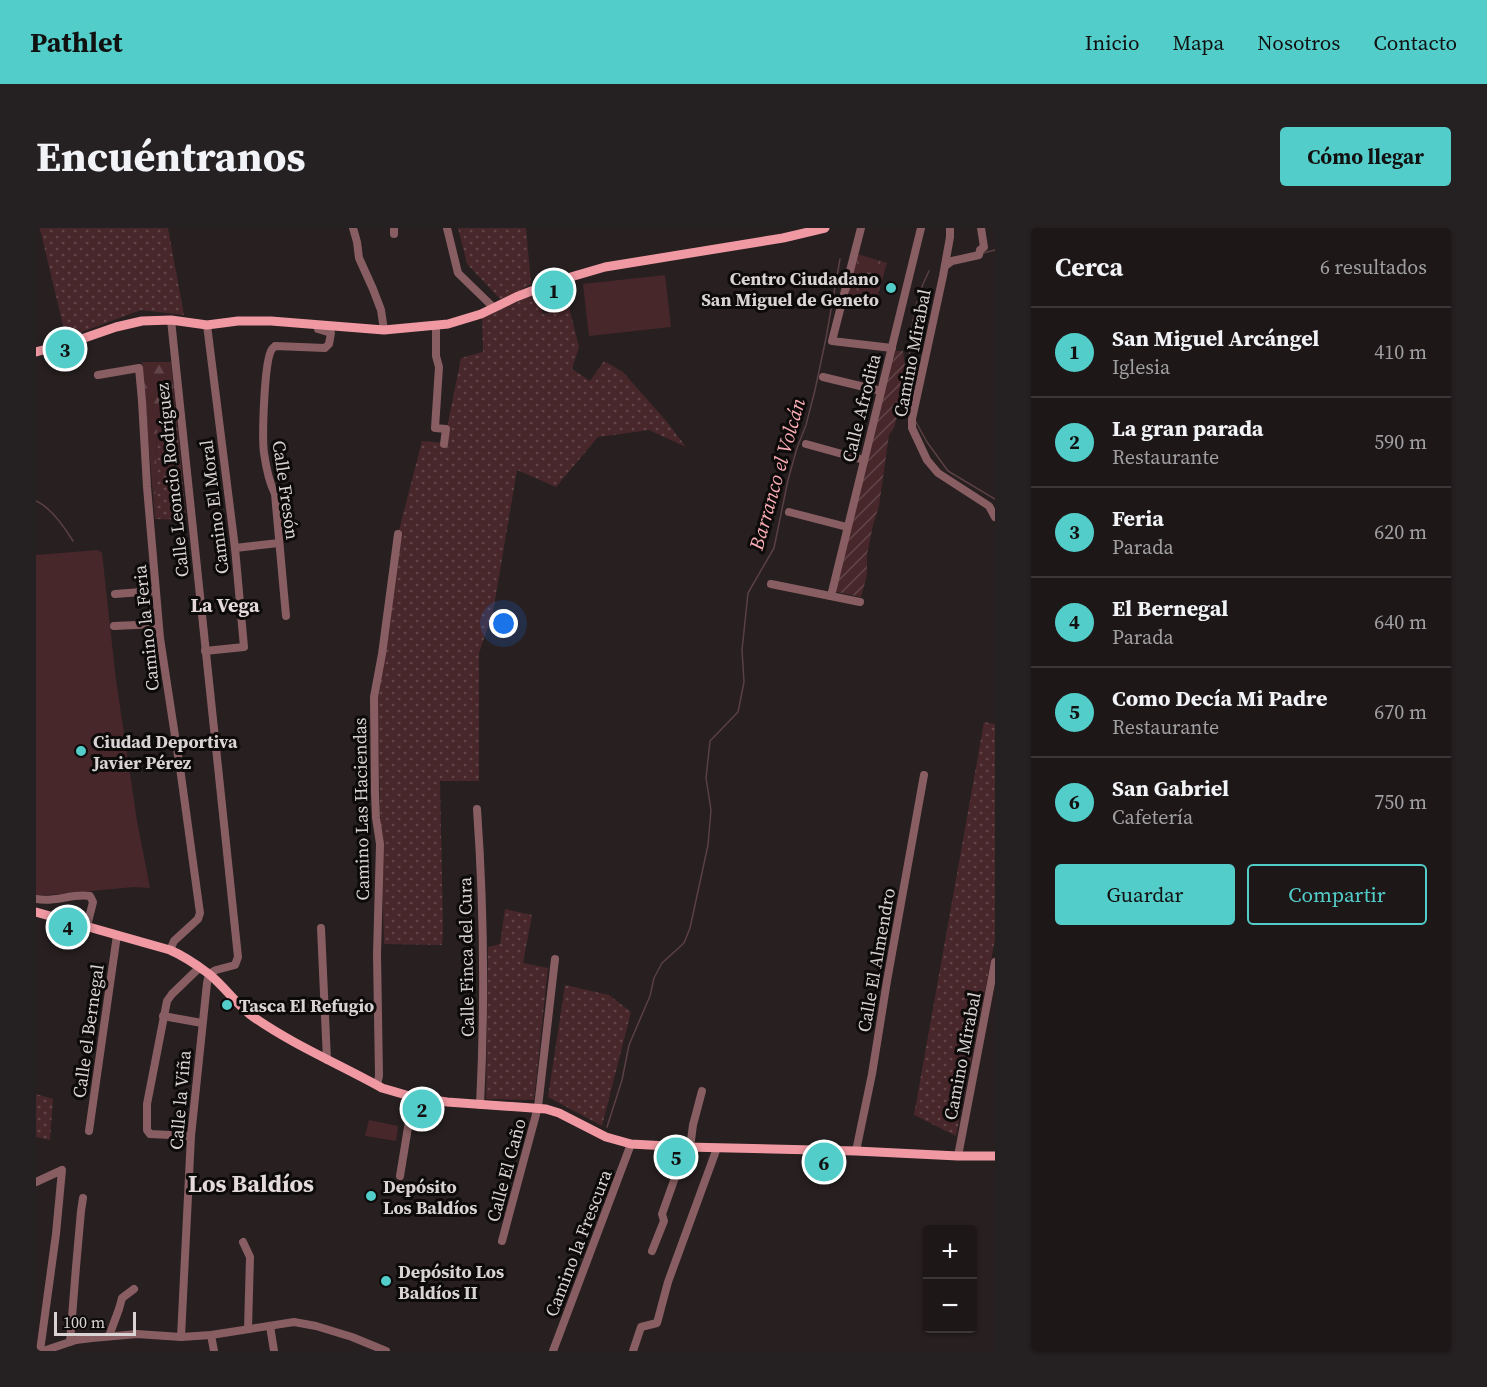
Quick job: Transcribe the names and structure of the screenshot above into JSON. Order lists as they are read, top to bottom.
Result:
{
  "streets": {
    "street": [
      "Camino Mirabal",
      "Calle Afrodita",
      "Calle Leoncio Rodríguez",
      "Calle Fresón",
      "Camino El Moral",
      "Camino la Feria",
      "Camino Las Haciendas",
      "Calle Finca del Cura",
      "Calle El Almendro",
      "Calle el Bernegal",
      "Calle la Viña",
      "Calle El Caño",
      "Camino la Frescura"
    ]
  },
  "crossings": [
    ["Calle Leoncio Rodríguez", "Camino El Moral"],
    ["Calle Leoncio Rodríguez", "Calle la Viña"]
  ],
  "districts": ["La Vega", "Los Baldíos"],
  "water": ["Barranco el Volcán"],
  "places": [
    "Centro Ciudadano San Miguel de Geneto",
    "Ciudad Deportiva Javier Pérez",
    "Tasca El Refugio",
    "Depósito Los Baldíos",
    "Depósito Los Baldíos II"
  ],
  "scale_bar": "100 m",
  "page": {
    "header": "Pathlet",
    "nav": [
      "Inicio",
      "Mapa",
      "Nosotros",
      "Contacto"
    ],
    "title": "Encuéntranos",
    "buttons": [
      "Cómo llegar",
      ["Guardar", "Compartir"]
    ],
    "heading": ["Cerca", "6 resultados"],
    "pins": [
      "1",
      "3",
      "4",
      "2",
      "5",
      "6"
    ],
    "list": [
      {
        "mark": "1",
        "name": "San Miguel Arcángel",
        "note": "Iglesia",
        "value": "410 m"
      },
      {
        "mark": "2",
        "name": "La gran parada",
        "note": "Restaurante",
        "value": "590 m"
      },
      {
        "mark": "3",
        "name": "Feria",
        "note": "Parada",
        "value": "620 m"
      },
      {
        "mark": "4",
        "name": "El Bernegal",
        "note": "Parada",
        "value": "640 m"
      },
      {
        "mark": "5",
        "name": "Como Decía Mi Padre",
        "note": "Restaurante",
        "value": "670 m"
      },
      {
        "mark": "6",
        "name": "San Gabriel",
        "note": "Cafetería",
        "value": "750 m"
      }
    ],
    "map_buttons": ["+", "−"],
    "scale": "100 m"
  }
}
